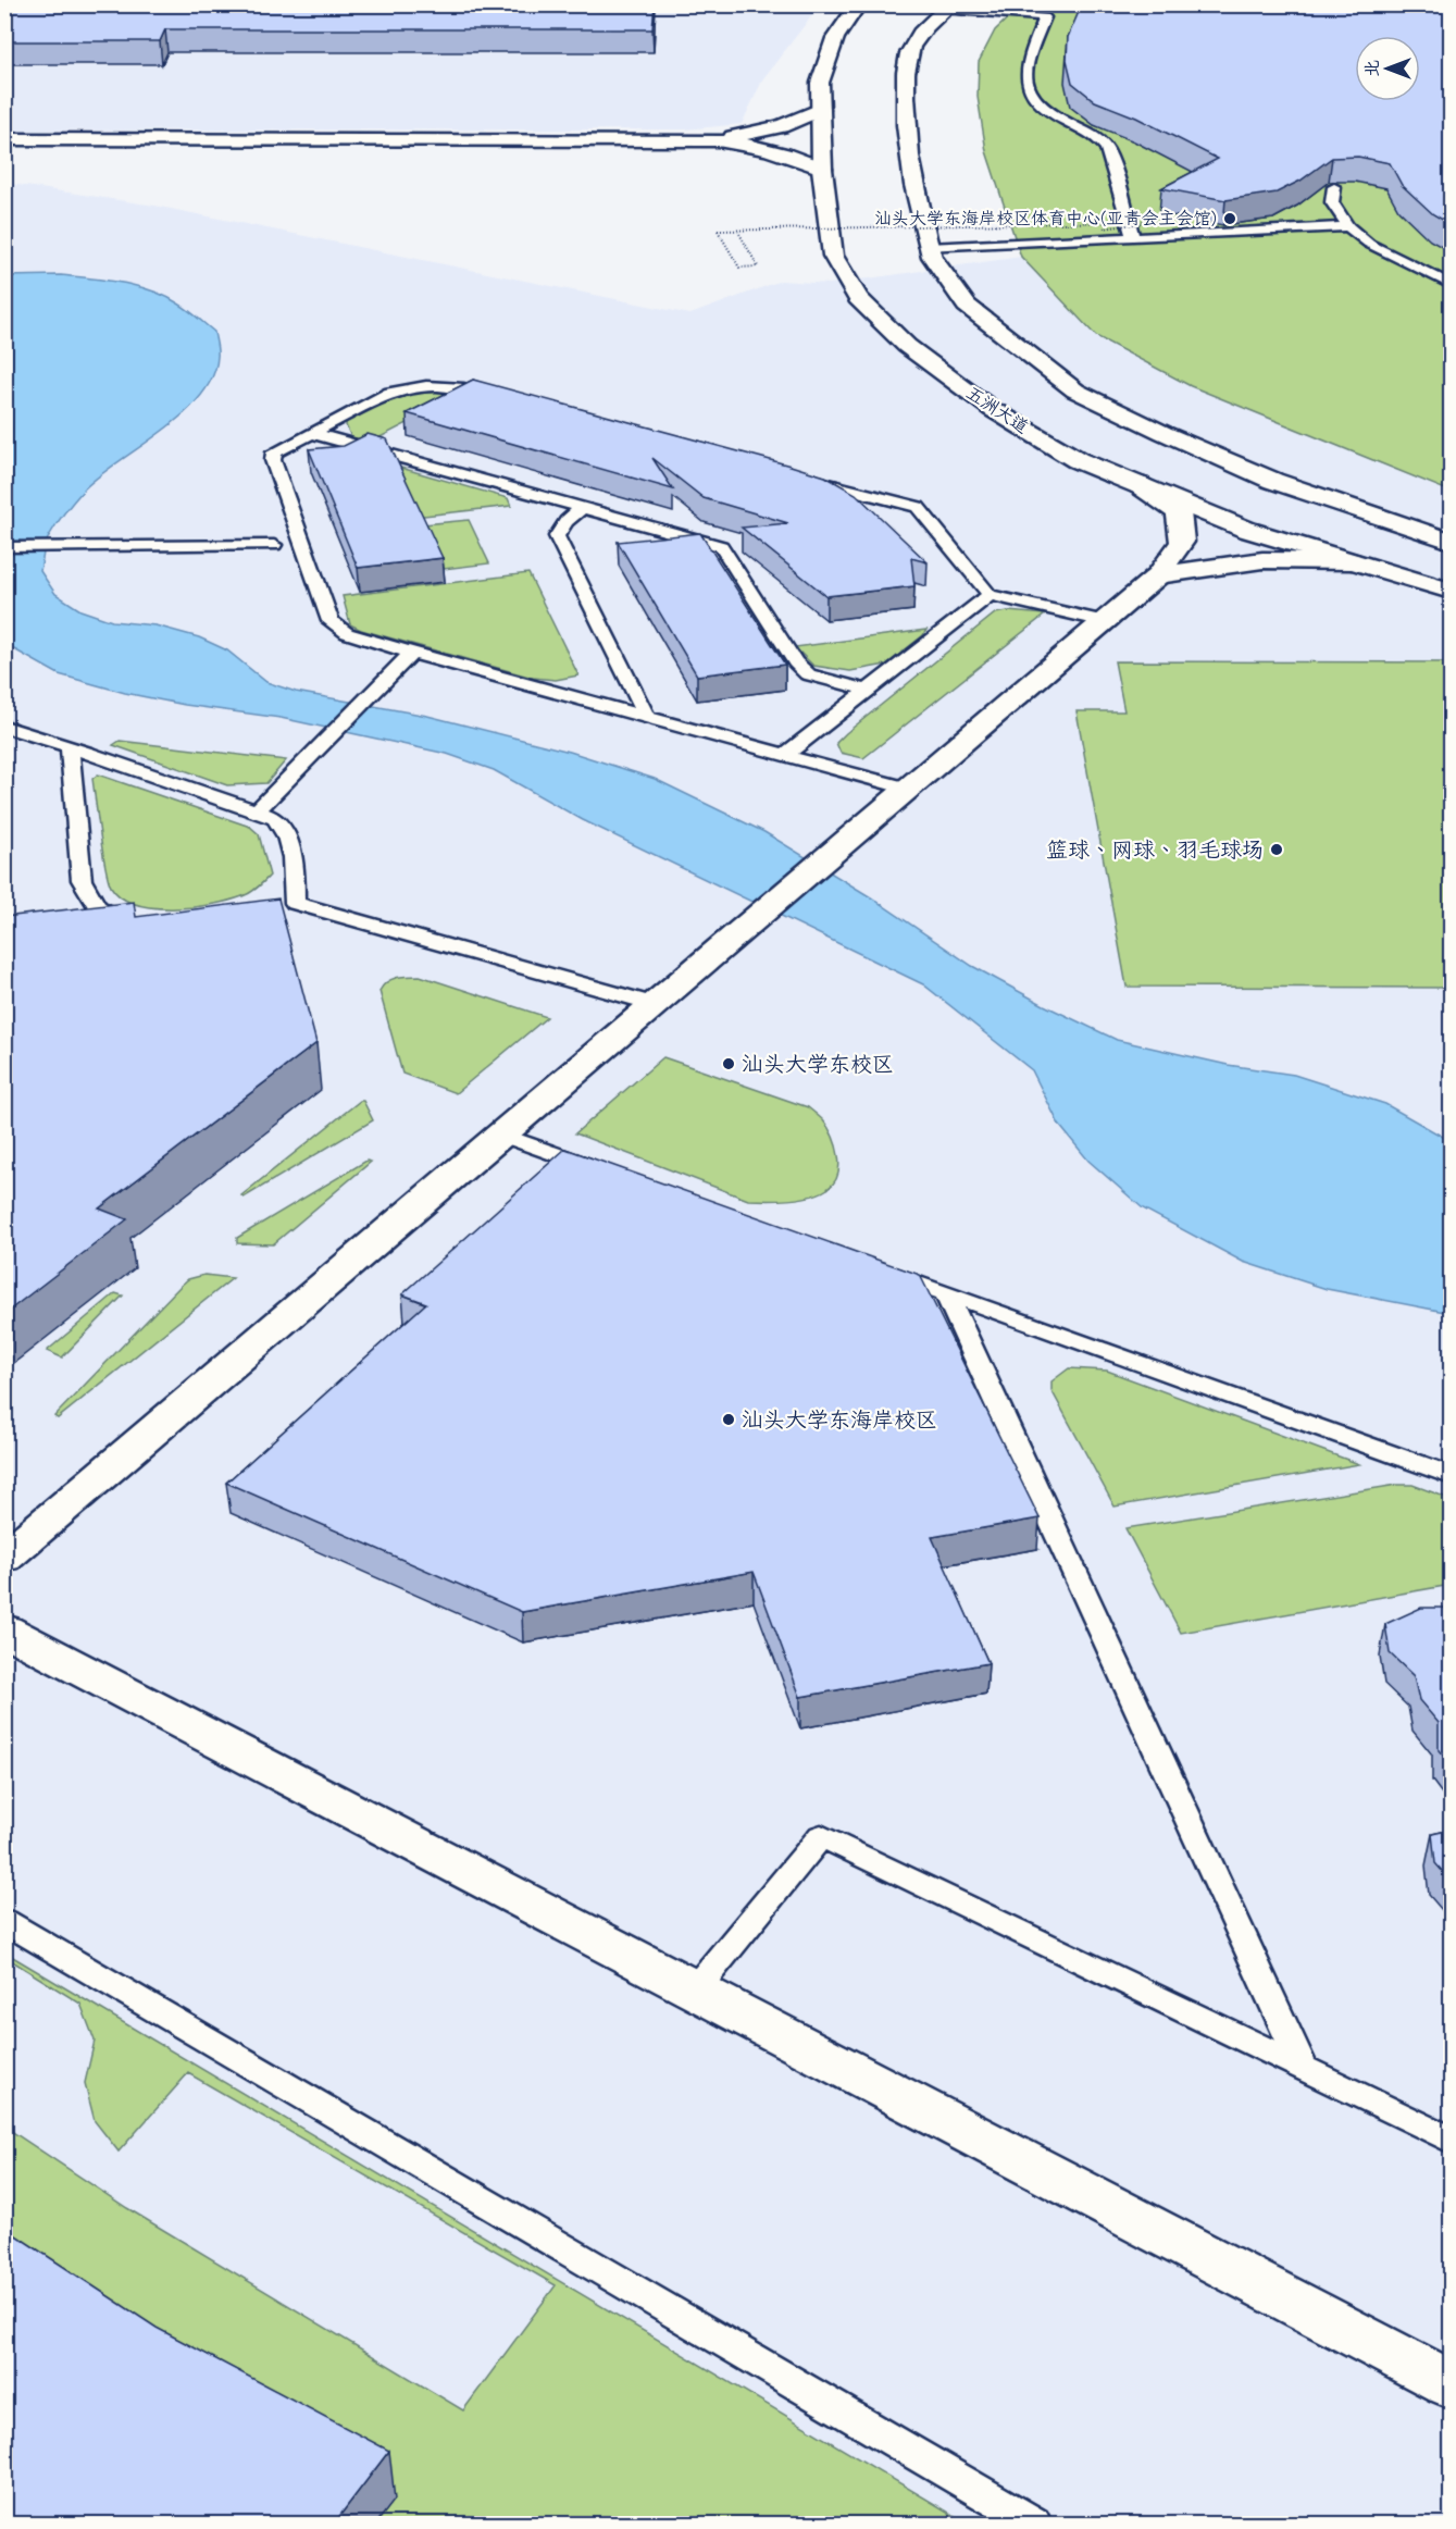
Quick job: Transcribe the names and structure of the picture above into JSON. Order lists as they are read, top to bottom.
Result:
{
  "streets": {
    "main road": ["五洲大道"]
  },
  "places": [
    "汕头大学东海岸校区体育中心(亚青会主会馆)",
    "篮球、网球、羽毛球场",
    "汕头大学东校区",
    "汕头大学东海岸校区"
  ],
  "north": "left"
}
